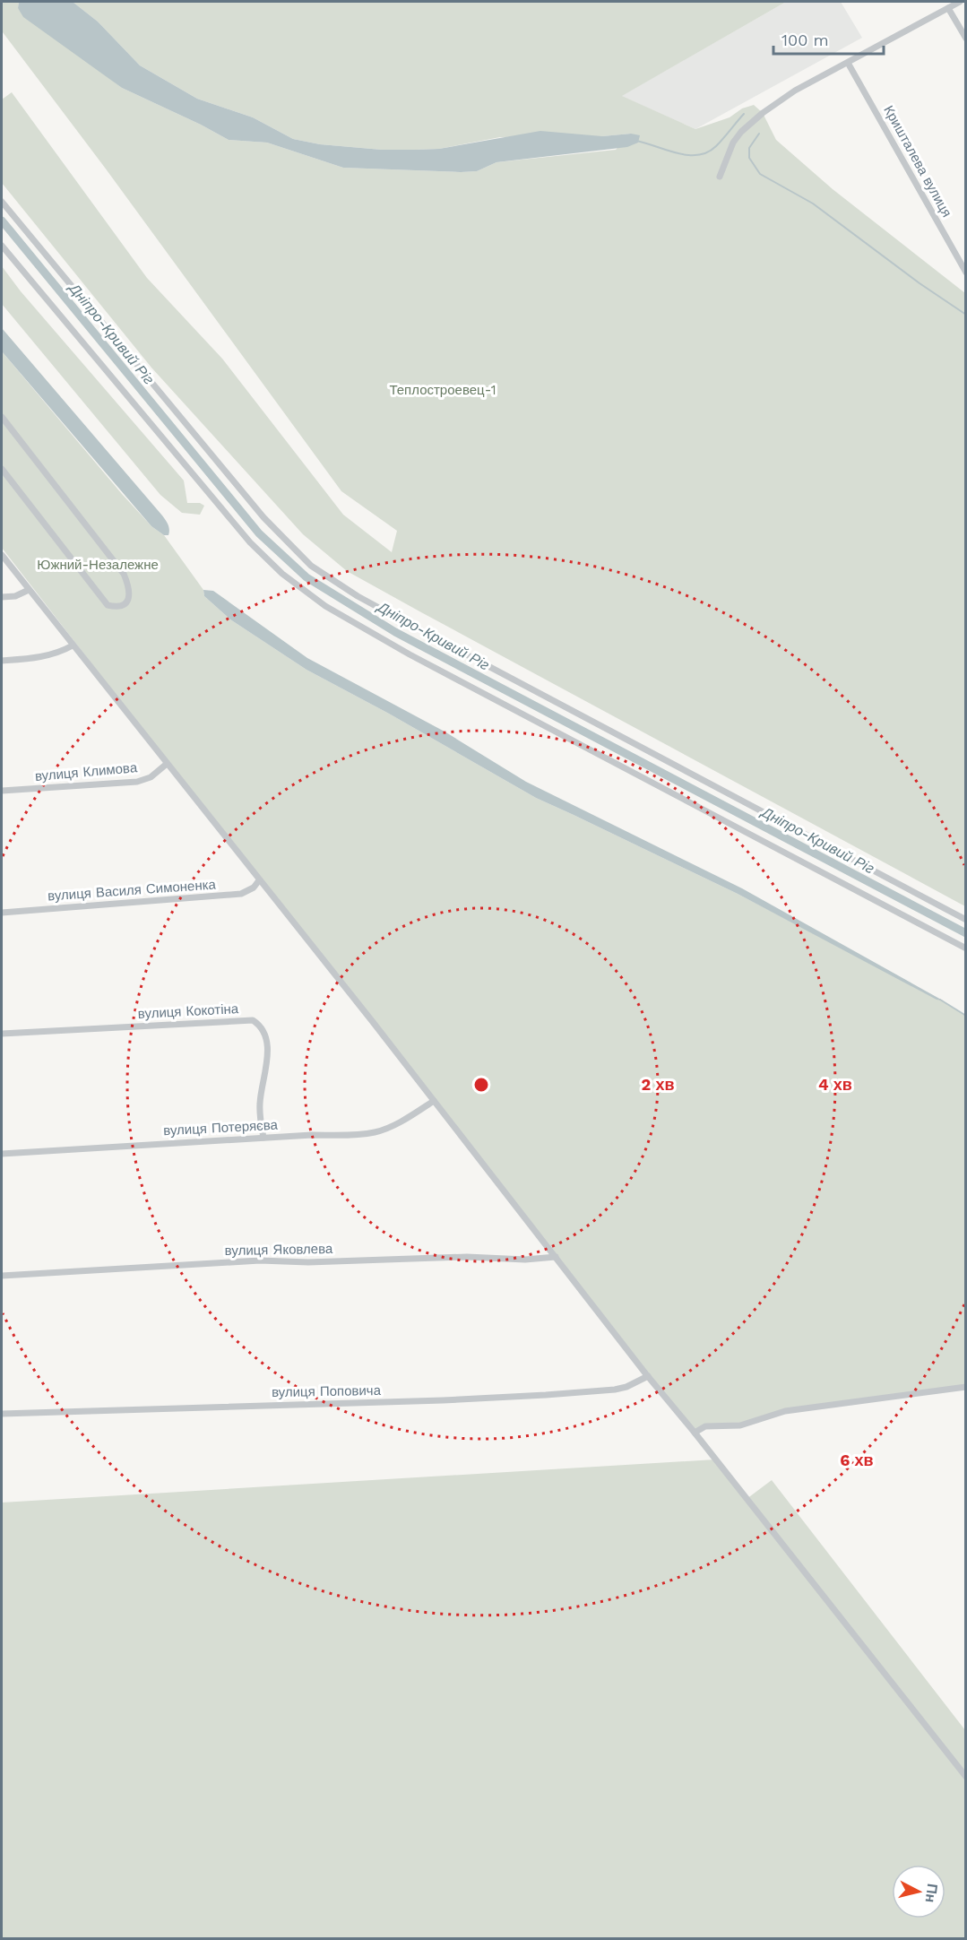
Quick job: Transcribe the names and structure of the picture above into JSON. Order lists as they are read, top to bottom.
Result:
{
  "streets": {
    "street": [
      "Кришталева вулиця",
      "вулиця Климова",
      "вулиця Василя Симоненка",
      "вулиця Кокотіна",
      "вулиця Потеряєва",
      "вулиця Яковлева",
      "вулиця Поповича"
    ]
  },
  "crossings": [
    ["вулиця Кокотіна", "вулиця Потеряєва"]
  ],
  "water": ["Дніпро-Кривий Ріг"],
  "parks": ["Теплостроевец-1", "Южний-Незалежне"],
  "scale_bar": "100 m",
  "north": "right",
  "rings": ["2 хв", "4 хв", "6 хв"]
}
